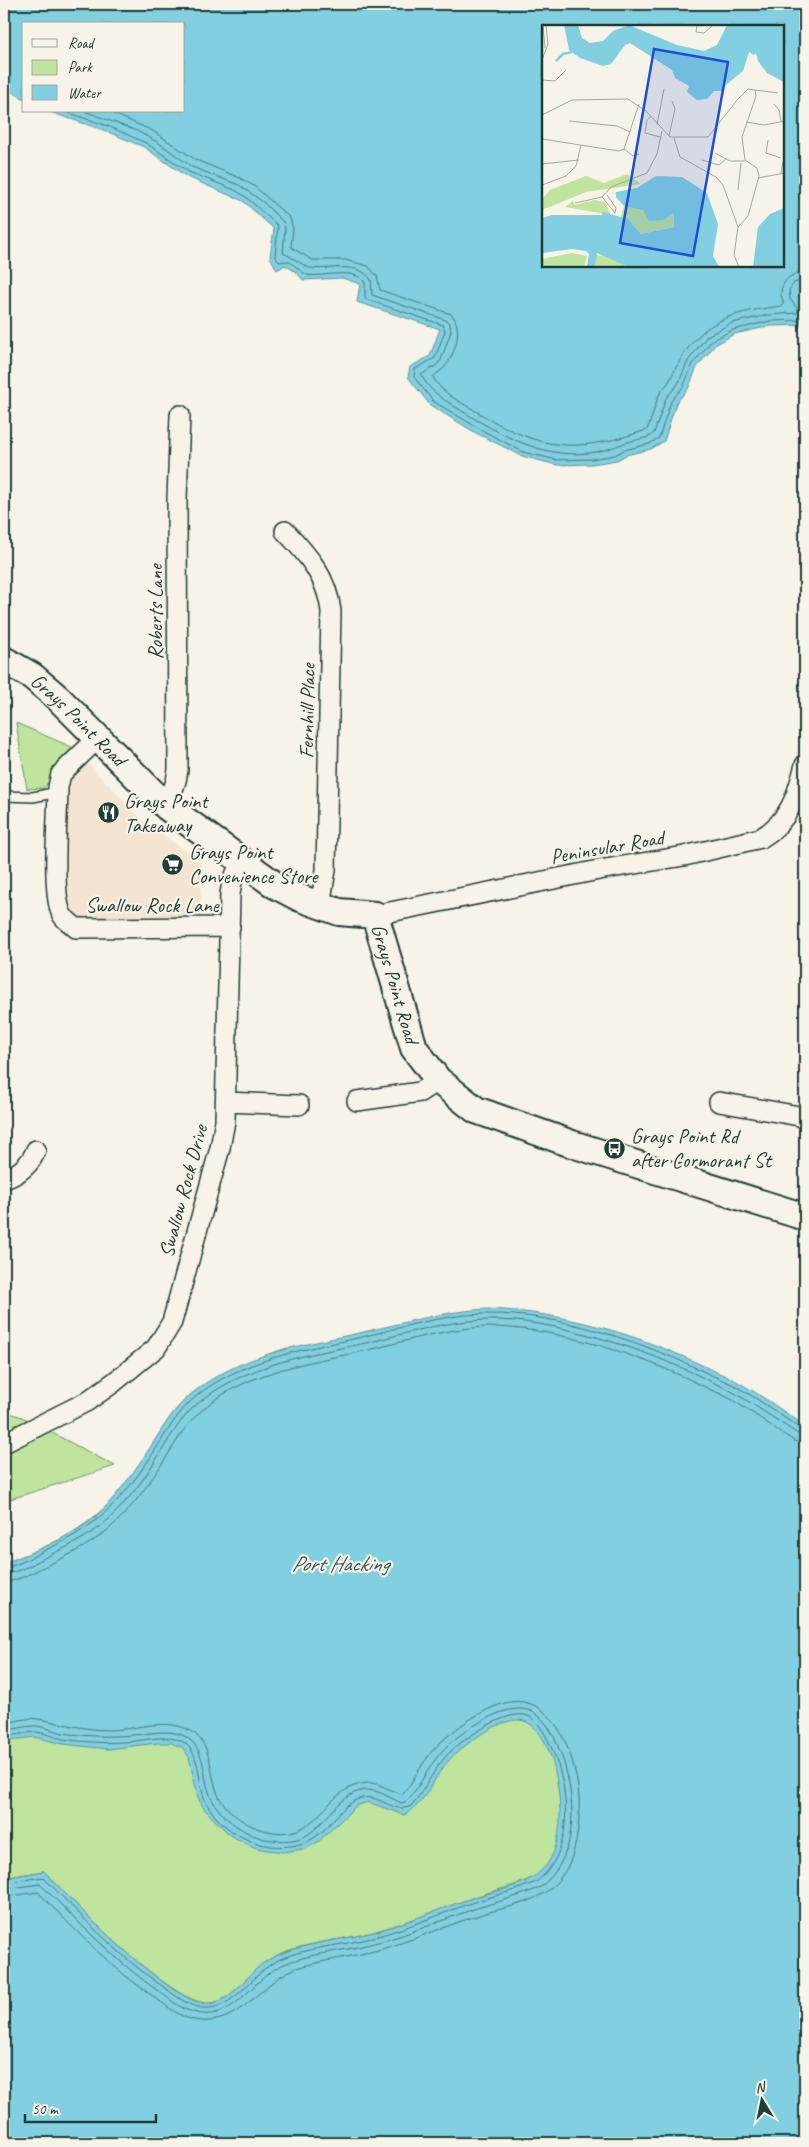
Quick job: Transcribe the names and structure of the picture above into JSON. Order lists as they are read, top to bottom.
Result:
{
  "streets": {
    "street": [
      "Roberts Lane",
      "Fernhill Place",
      "Grays Point Road",
      "Peninsular Road",
      "Swallow Rock Lane",
      "Swallow Rock Drive"
    ]
  },
  "crossings": [
    ["Roberts Lane", "Grays Point Road"],
    ["Fernhill Place", "Grays Point Road"],
    ["Grays Point Road", "Peninsular Road"],
    ["Grays Point Road", "Swallow Rock Lane"],
    ["Grays Point Road", "Swallow Rock Drive"],
    ["Swallow Rock Lane", "Swallow Rock Drive"]
  ],
  "water": ["Port Hacking"],
  "places": {
    "restaurant": ["Grays Point Takeaway"],
    "supermarket": ["Grays Point Convenience Store"],
    "bus stop": ["Grays Point Rd after Cormorant St"]
  },
  "legend": ["Road", "Park", "Water"],
  "scale_bar": "50 m",
  "north": "top"
}
